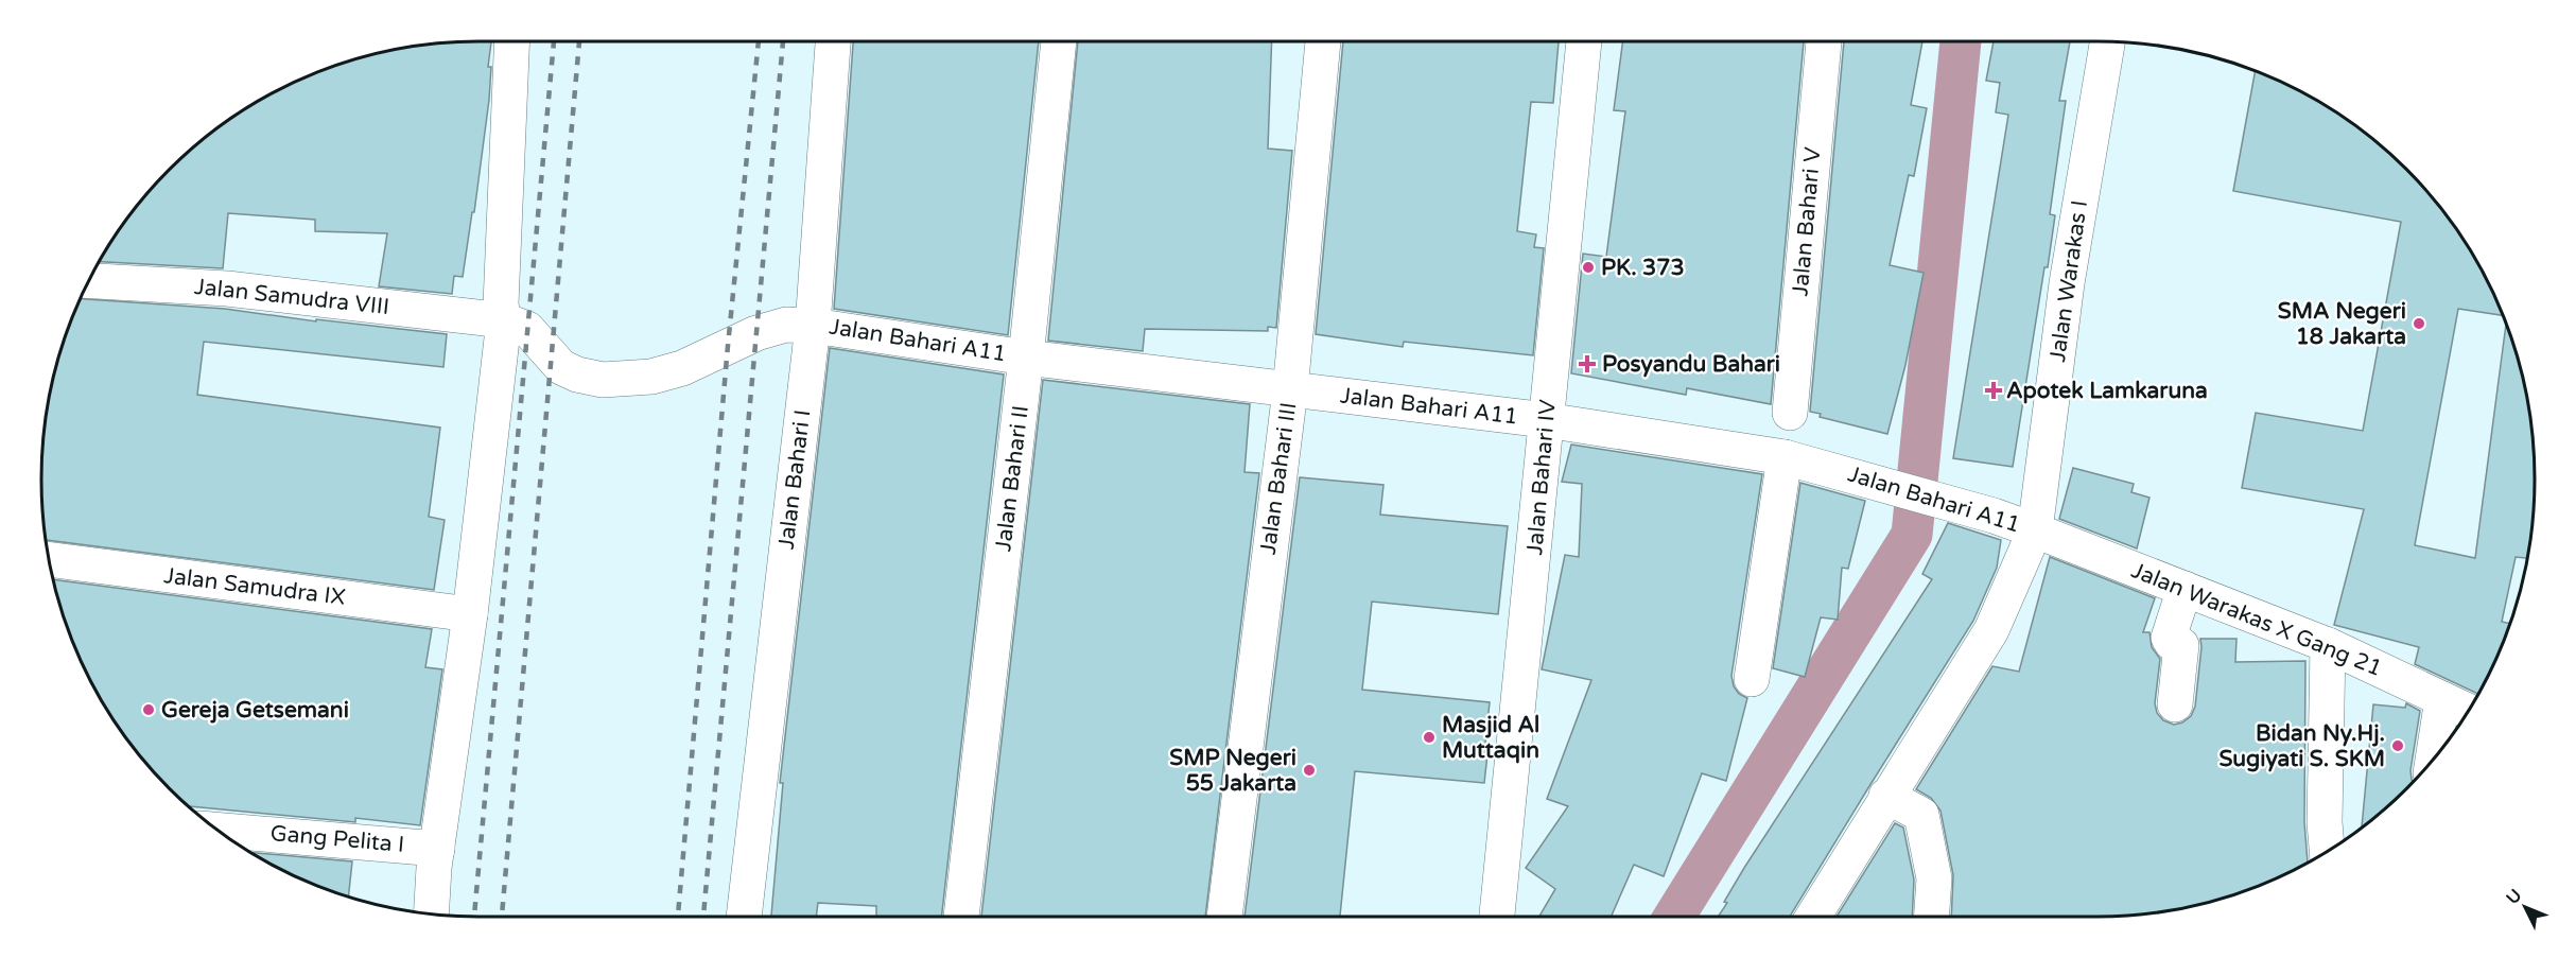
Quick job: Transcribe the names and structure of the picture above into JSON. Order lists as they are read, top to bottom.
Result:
{
  "streets": {
    "street": [
      "Jalan Bahari V",
      "Jalan Warakas I",
      "Jalan Samudra VIII",
      "Jalan Bahari A11",
      "Jalan Bahari IV",
      "Jalan Bahari II",
      "Jalan Bahari III",
      "Jalan Bahari I",
      "Jalan Samudra IX",
      "Jalan Warakas X Gang 21",
      "Gang Pelita I"
    ]
  },
  "crossings": [
    ["Jalan Warakas I", "Jalan Bahari A11"],
    ["Jalan Warakas I", "Jalan Warakas X Gang 21"],
    ["Jalan Samudra VIII", "Jalan Bahari A11"],
    ["Jalan Samudra VIII", "Jalan Bahari I"],
    ["Jalan Bahari A11", "Jalan Bahari IV"],
    ["Jalan Bahari A11", "Jalan Bahari II"],
    ["Jalan Bahari A11", "Jalan Bahari III"],
    ["Jalan Bahari A11", "Jalan Bahari I"],
    ["Jalan Bahari A11", "Jalan Warakas X Gang 21"]
  ],
  "places": {
    "other": [
      "PK. 373",
      "SMA Negeri 18 Jakarta",
      "Gereja Getsemani",
      "Masjid Al Muttaqin",
      "Bidan Ny.Hj. Sugiyati S. SKM",
      "SMP Negeri 55 Jakarta"
    ],
    "health": ["Posyandu Bahari", "Apotek Lamkaruna"]
  },
  "north": "top left"
}
